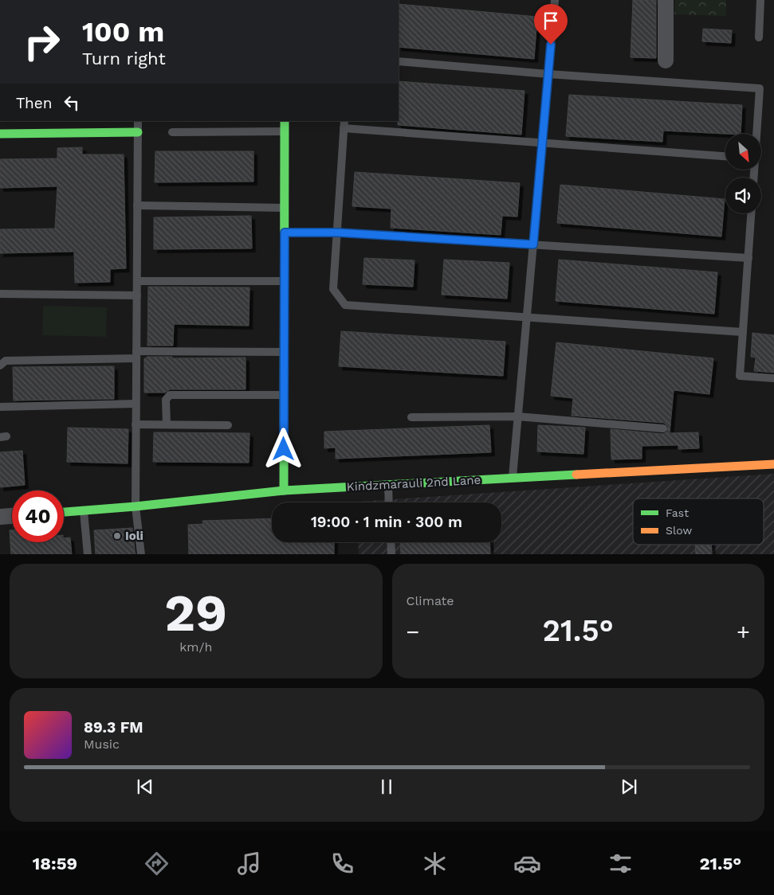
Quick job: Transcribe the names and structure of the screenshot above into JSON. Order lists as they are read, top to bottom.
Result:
{
  "streets": {
    "street": ["Kindzmarauli 2nd Lane"]
  },
  "places": ["Ioli"],
  "legend": ["Fast", "Slow"],
  "north": "bottom right",
  "page": {
    "turn": ["100 m", "Turn right"],
    "then": "Then",
    "limit": "40",
    "trip": "19:00 · 1 min · 300 m",
    "tile": [
      ["29", "km/h"],
      "Climate"
    ],
    "heat": ["−", "21.5°", "+"],
    "song": ["89.3 FM", "Music"],
    "tabs": ["18:59", "21.5°"]
  }
}
